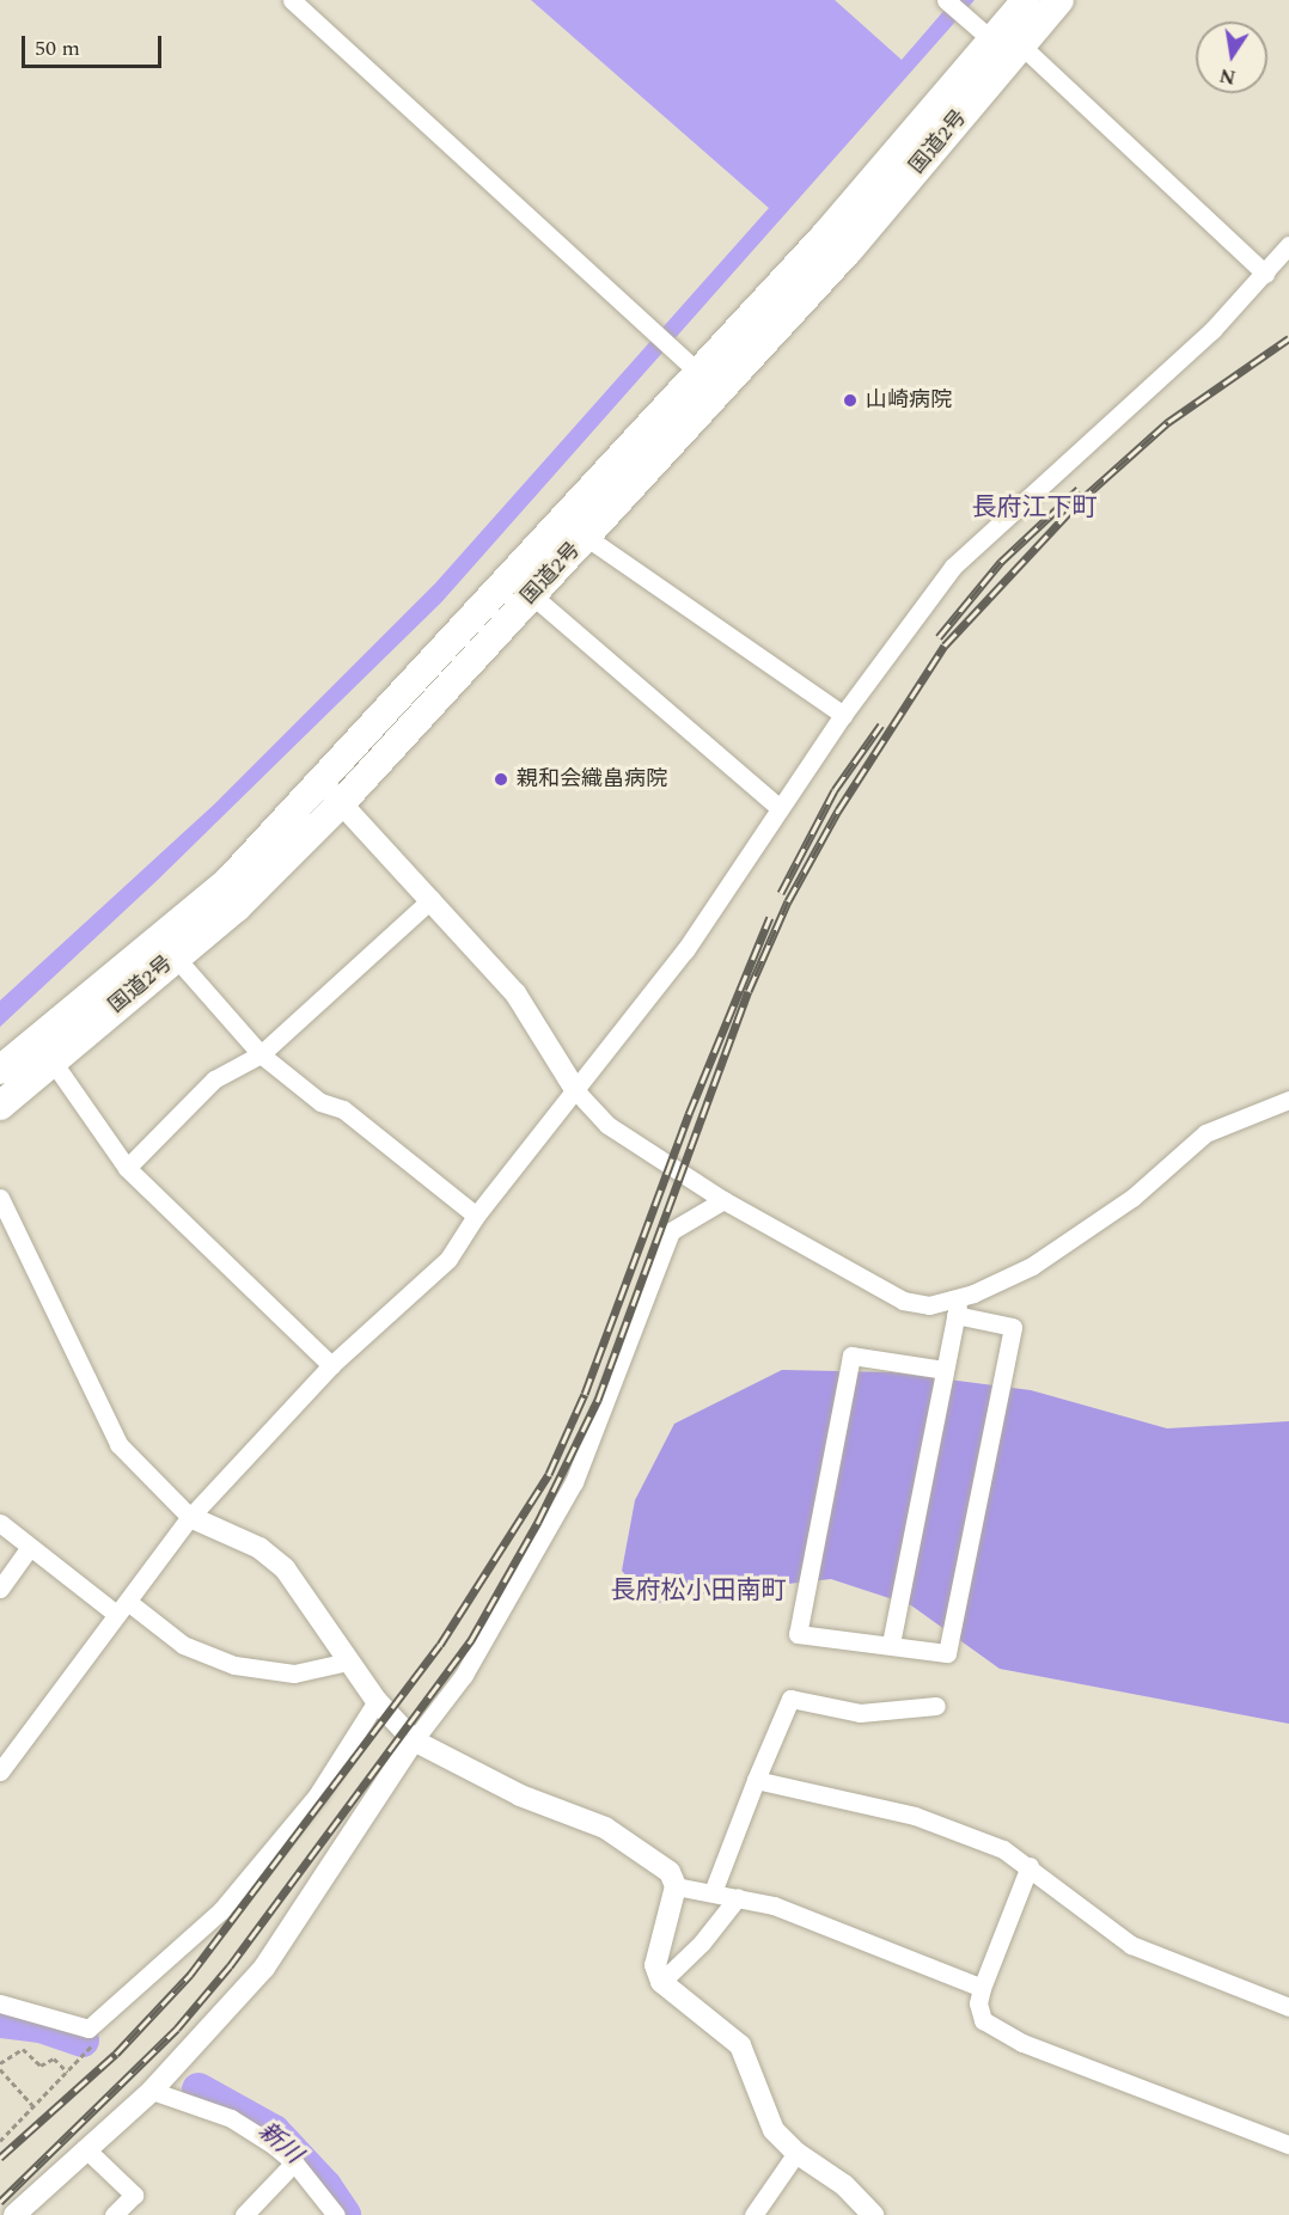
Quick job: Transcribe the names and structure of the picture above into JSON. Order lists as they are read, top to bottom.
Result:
{
  "streets": {
    "highway": ["国道2号"]
  },
  "districts": ["長府江下町", "長府松小田南町"],
  "water": ["新川"],
  "places": ["山崎病院", "親和会織畠病院"],
  "scale_bar": "50 m",
  "north": "bottom"
}
